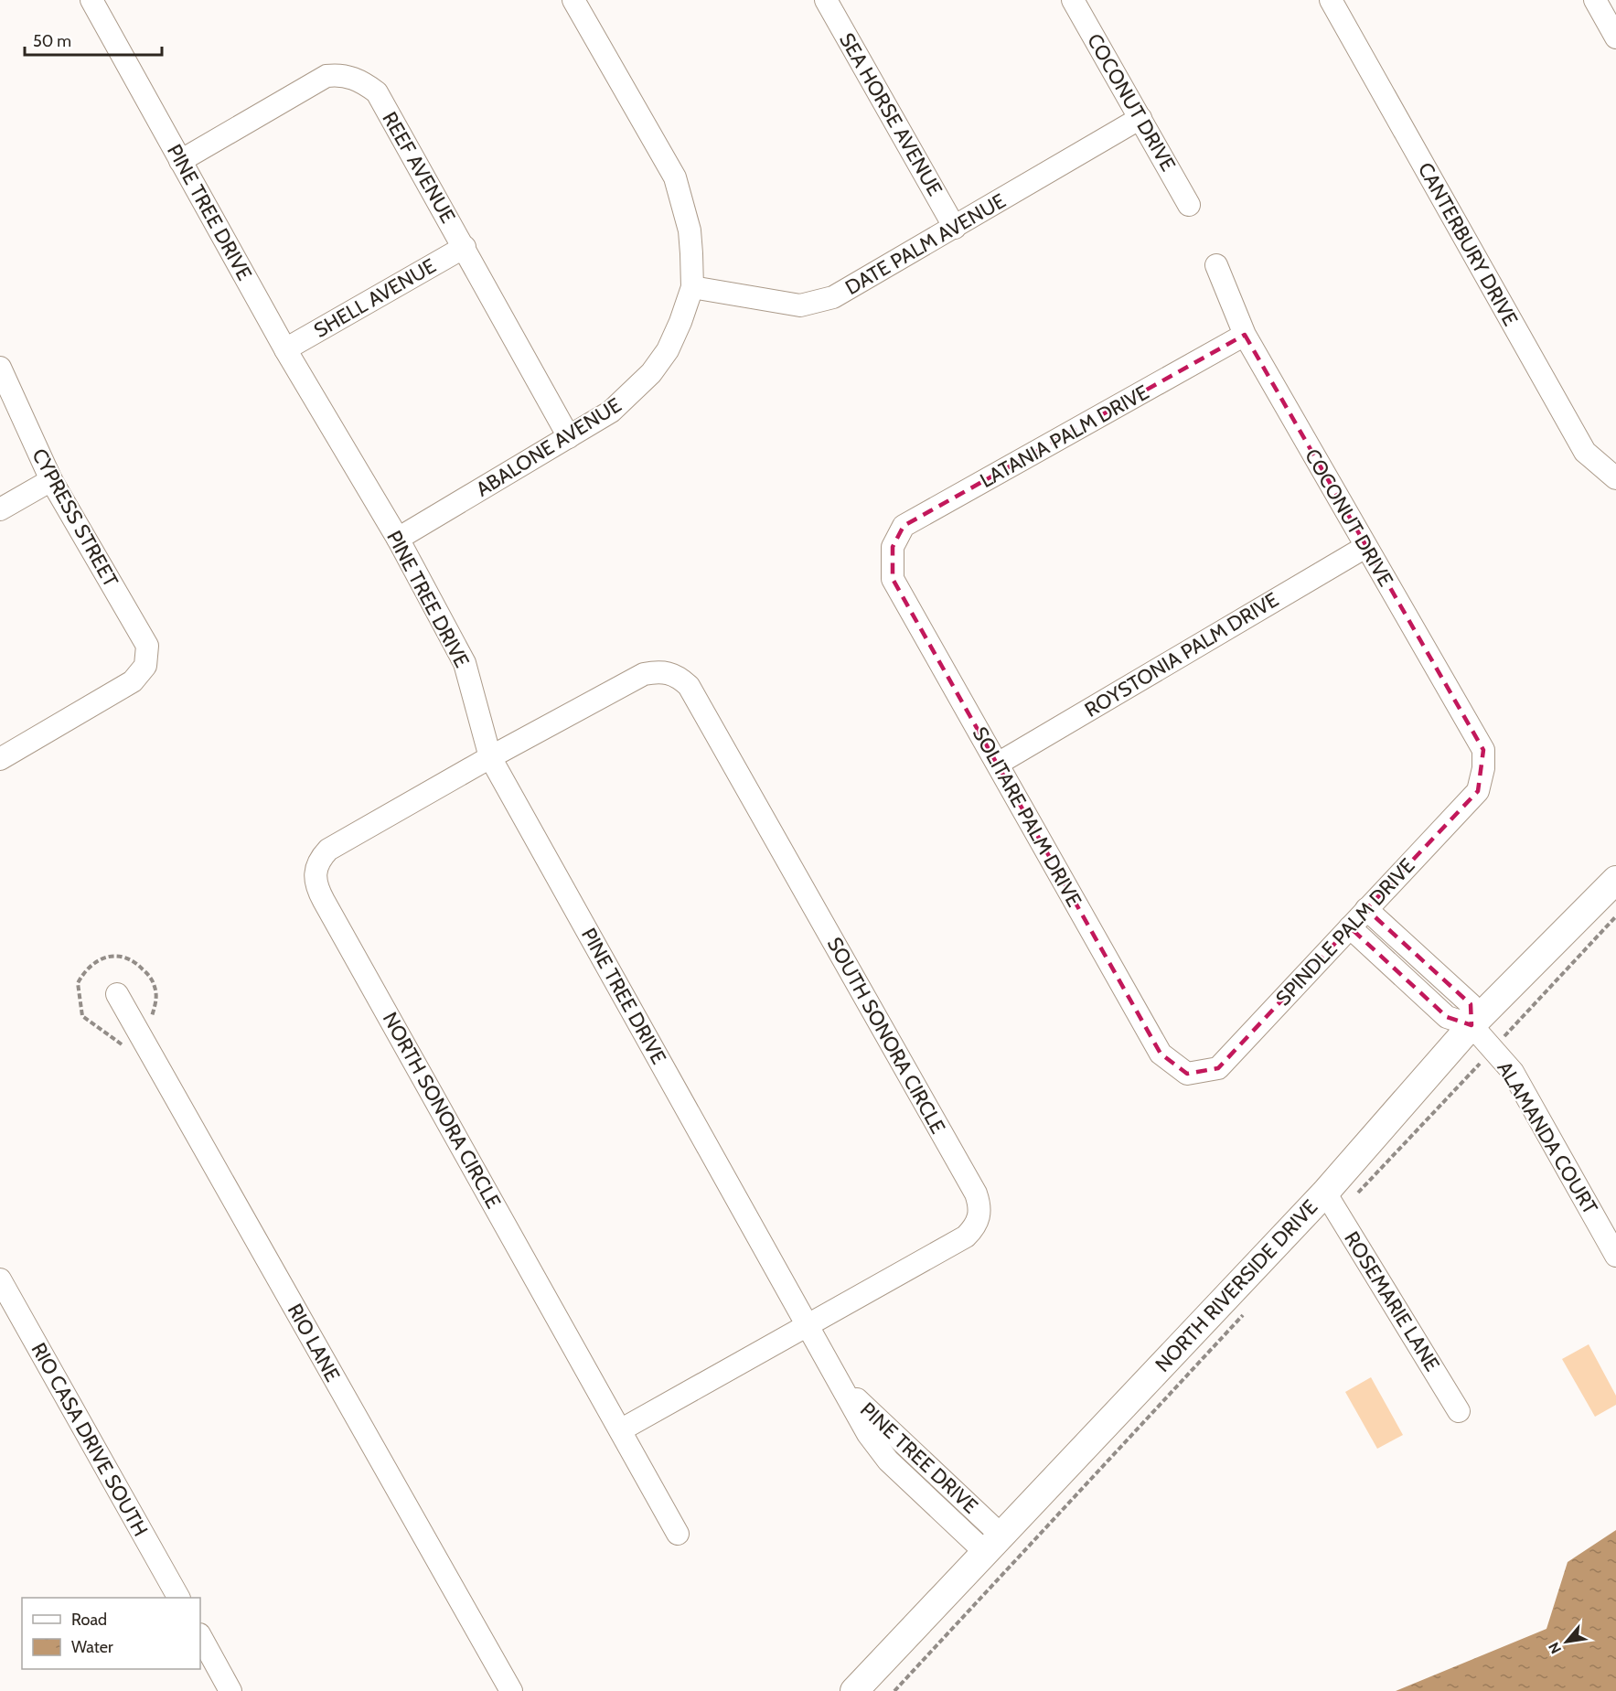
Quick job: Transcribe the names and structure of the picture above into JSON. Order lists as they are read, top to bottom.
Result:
{
  "streets": {
    "street": [
      "COCONUT DRIVE",
      "SEA HORSE AVENUE",
      "REEF AVENUE",
      "PINE TREE DRIVE",
      "DATE PALM AVENUE",
      "CANTERBURY DRIVE",
      "SHELL AVENUE",
      "LATANIA PALM DRIVE",
      "ABALONE AVENUE",
      "CYPRESS STREET",
      "ROYSTONIA PALM DRIVE",
      "SOLITARE PALM DRIVE",
      "SPINDLE PALM DRIVE",
      "SOUTH SONORA CIRCLE",
      "NORTH SONORA CIRCLE",
      "ALAMANDA COURT",
      "NORTH RIVERSIDE DRIVE",
      "ROSEMARIE LANE",
      "RIO LANE",
      "RIO CASA DRIVE SOUTH"
    ]
  },
  "crossings": [
    ["COCONUT DRIVE", "DATE PALM AVENUE"],
    ["COCONUT DRIVE", "LATANIA PALM DRIVE"],
    ["COCONUT DRIVE", "ROYSTONIA PALM DRIVE"],
    ["COCONUT DRIVE", "SPINDLE PALM DRIVE"],
    ["SEA HORSE AVENUE", "DATE PALM AVENUE"],
    ["REEF AVENUE", "PINE TREE DRIVE"],
    ["REEF AVENUE", "SHELL AVENUE"],
    ["REEF AVENUE", "ABALONE AVENUE"],
    ["PINE TREE DRIVE", "SHELL AVENUE"],
    ["PINE TREE DRIVE", "ABALONE AVENUE"],
    ["PINE TREE DRIVE", "SOUTH SONORA CIRCLE"],
    ["PINE TREE DRIVE", "NORTH SONORA CIRCLE"],
    ["PINE TREE DRIVE", "NORTH RIVERSIDE DRIVE"],
    ["DATE PALM AVENUE", "ABALONE AVENUE"],
    ["LATANIA PALM DRIVE", "SOLITARE PALM DRIVE"],
    ["ROYSTONIA PALM DRIVE", "SOLITARE PALM DRIVE"],
    ["SOLITARE PALM DRIVE", "SPINDLE PALM DRIVE"],
    ["SOUTH SONORA CIRCLE", "NORTH SONORA CIRCLE"],
    ["ALAMANDA COURT", "NORTH RIVERSIDE DRIVE"],
    ["NORTH RIVERSIDE DRIVE", "ROSEMARIE LANE"]
  ],
  "legend": ["Road", "Water"],
  "scale_bar": "50 m",
  "north": "bottom left"
}
